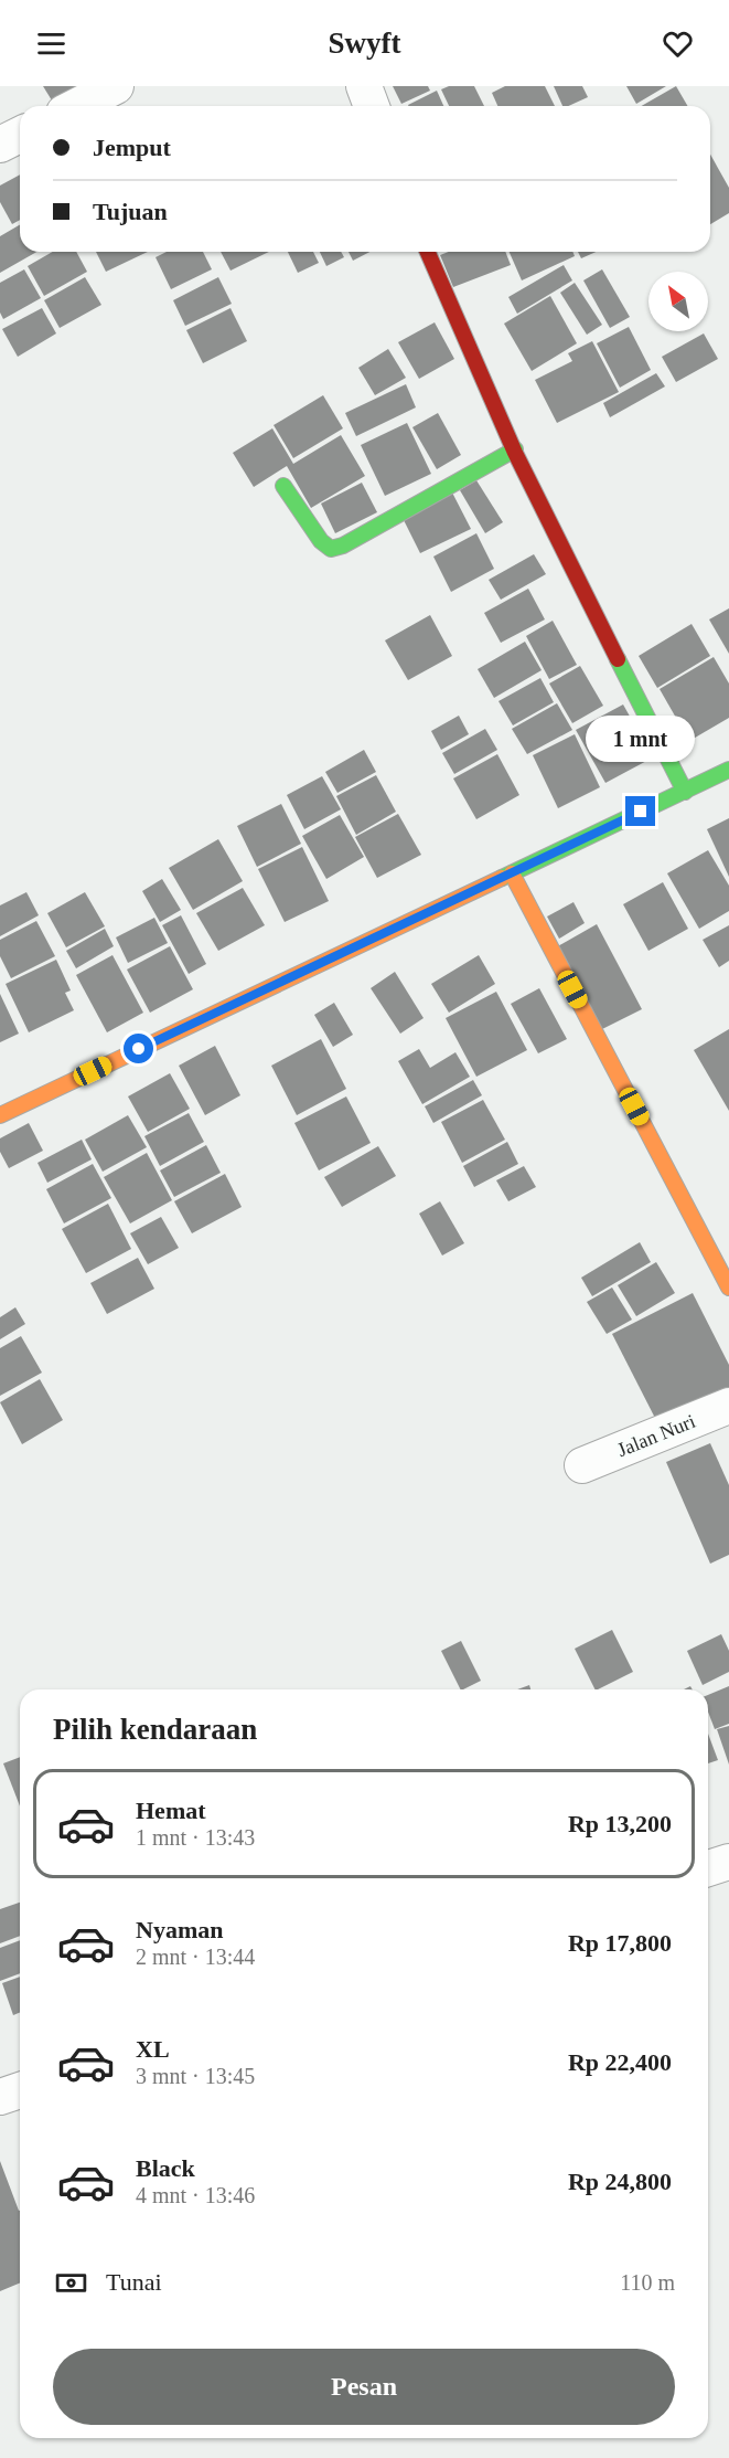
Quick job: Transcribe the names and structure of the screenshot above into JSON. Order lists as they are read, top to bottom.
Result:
{
  "streets": {
    "street": ["Jalan Nuri"]
  },
  "north": "top left",
  "page": {
    "header": "Swyft",
    "banner": ["Jemput", "Tujuan"],
    "bubble": "1 mnt",
    "heading": "Pilih kendaraan",
    "list": [
      {
        "name": "Hemat",
        "note": "1 mnt · 13:43",
        "value": "Rp 13,200"
      },
      {
        "name": "Nyaman",
        "note": "2 mnt · 13:44",
        "value": "Rp 17,800"
      },
      {
        "name": "XL",
        "note": "3 mnt · 13:45",
        "value": "Rp 22,400"
      },
      {
        "name": "Black",
        "note": "4 mnt · 13:46",
        "value": "Rp 24,800"
      }
    ],
    "pay": ["Tunai", "110 m"],
    "buttons": "Pesan"
  }
}
